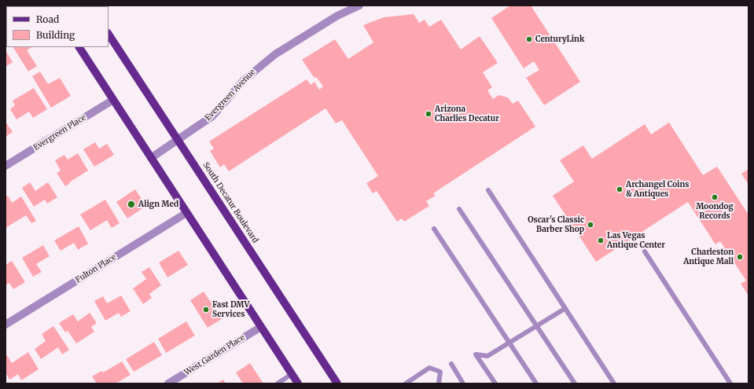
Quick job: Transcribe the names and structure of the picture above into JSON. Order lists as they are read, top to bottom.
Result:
{
  "streets": {
    "main road": ["South Decatur Boulevard"],
    "street": [
      "Evergreen Avenue",
      "Evergreen Place",
      "Fulton Place",
      "West Garden Place"
    ]
  },
  "crossings": [
    ["Evergreen Avenue", "South Decatur Boulevard"]
  ],
  "places": [
    "CenturyLink",
    "Arizona Charlies Decatur",
    "Archangel Coins & Antiques",
    "Moondog Records",
    "Align Med",
    "Oscar's Classic Barber Shop",
    "Las Vegas Antique Center",
    "Charleston Antique Mall",
    "Fast DMV Services"
  ],
  "legend": ["Road", "Building"]
}
